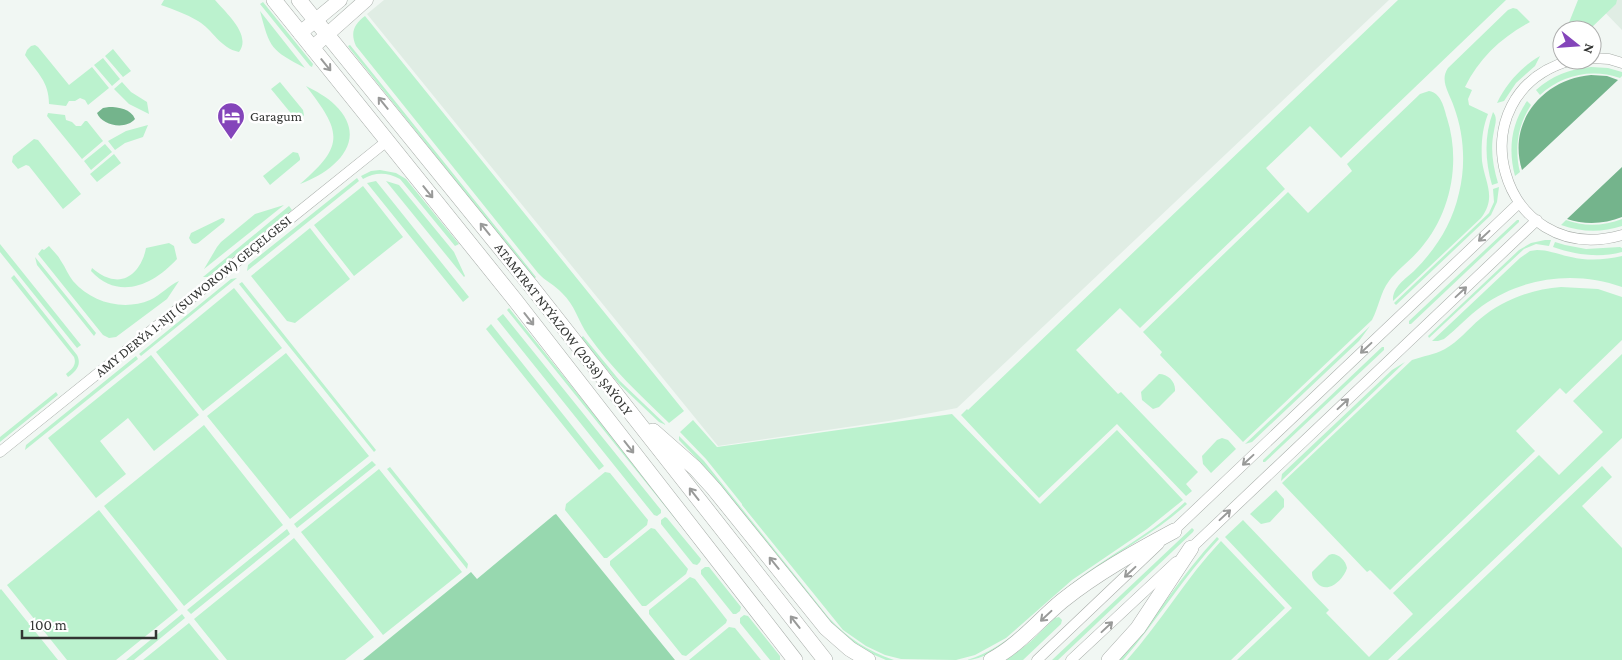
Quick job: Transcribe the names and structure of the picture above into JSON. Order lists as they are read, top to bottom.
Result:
{
  "streets": {
    "main road": ["ATAMYRAT NYÝAZOW (2038) ŞAÝOLY"],
    "street": ["AMY DERÝA 1-NJI (SUWOROW) GEÇELGESI"]
  },
  "crossings": [
    ["AMY DERÝA 1-NJI (SUWOROW) GEÇELGESI", "ATAMYRAT NYÝAZOW (2038) ŞAÝOLY"]
  ],
  "places": {
    "hotel": ["Garagum"]
  },
  "scale_bar": "100 m",
  "north": "right"
}
